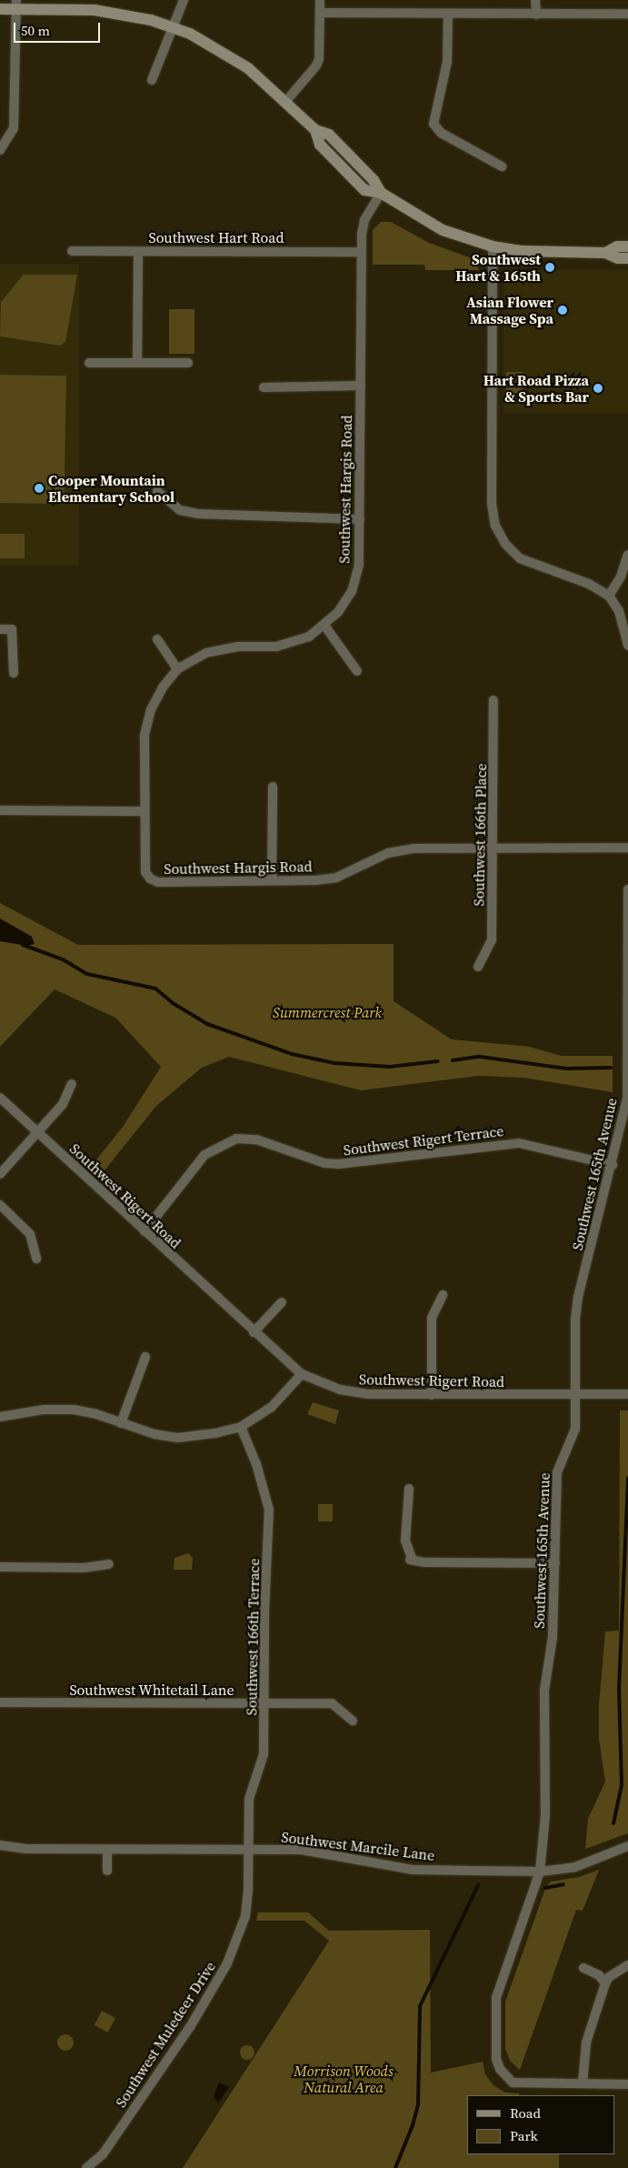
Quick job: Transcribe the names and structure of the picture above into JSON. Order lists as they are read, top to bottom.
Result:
{
  "streets": {
    "street": [
      "Southwest Hart Road",
      "Southwest Hargis Road",
      "Southwest 166th Place",
      "Southwest Rigert Terrace",
      "Southwest 165th Avenue",
      "Southwest Rigert Road",
      "Southwest 166th Terrace",
      "Southwest Whitetail Lane",
      "Southwest Marcile Lane",
      "Southwest Muledeer Drive"
    ]
  },
  "crossings": [
    ["Southwest Hart Road", "Southwest Hargis Road"],
    ["Southwest Hargis Road", "Southwest 166th Place"],
    ["Southwest Rigert Terrace", "Southwest 165th Avenue"],
    ["Southwest Rigert Terrace", "Southwest Rigert Road"],
    ["Southwest 165th Avenue", "Southwest Rigert Road"],
    ["Southwest 165th Avenue", "Southwest Marcile Lane"],
    ["Southwest 166th Terrace", "Southwest Whitetail Lane"],
    ["Southwest 166th Terrace", "Southwest Marcile Lane"],
    ["Southwest 166th Terrace", "Southwest Muledeer Drive"],
    ["Southwest Marcile Lane", "Southwest Muledeer Drive"]
  ],
  "parks": ["Summercrest Park", "Morrison Woods Natural Area"],
  "places": [
    "Southwest Hart & 165th",
    "Asian Flower Massage Spa",
    "Hart Road Pizza & Sports Bar",
    "Cooper Mountain Elementary School"
  ],
  "legend": ["Road", "Park"],
  "scale_bar": "50 m"
}
